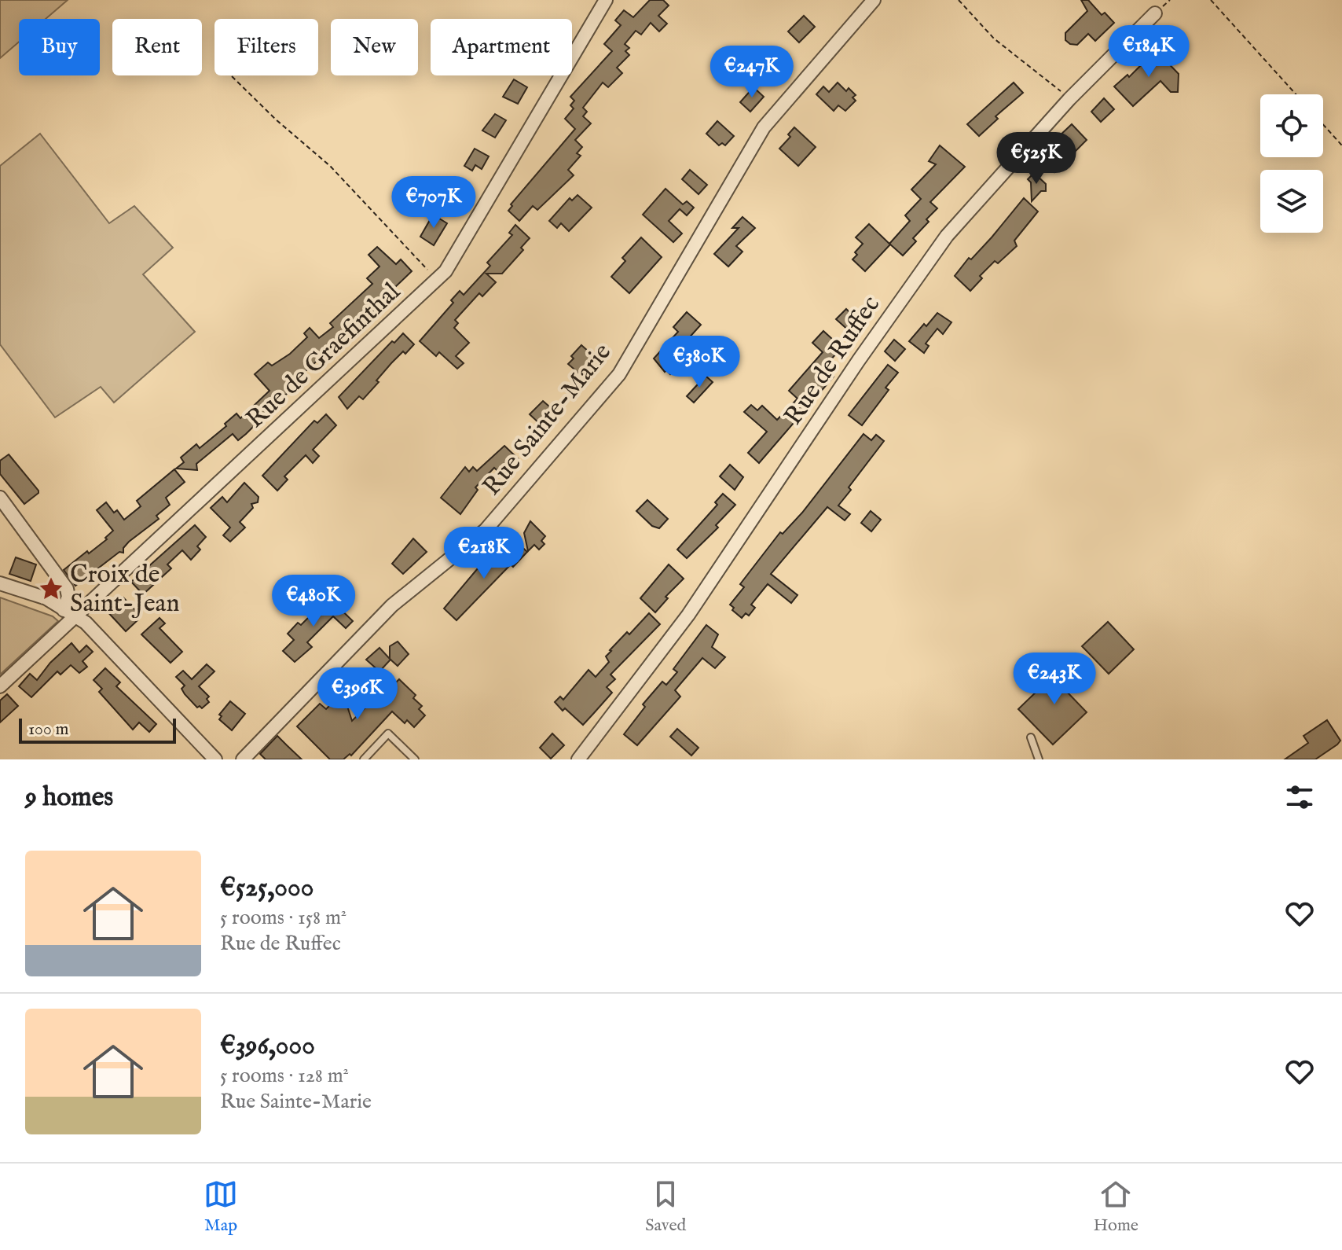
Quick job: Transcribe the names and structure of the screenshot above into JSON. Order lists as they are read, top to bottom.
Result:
{
  "streets": {
    "street": ["Rue de Graefinthal", "Rue de Ruffec", "Rue Sainte-Marie"]
  },
  "places": {
    "place": ["Croix de Saint-Jean"]
  },
  "scale_bar": "100 m",
  "page": {
    "chip": [
      "Buy",
      "Rent",
      "Filters",
      "New",
      "Apartment"
    ],
    "price": [
      "€184K",
      "€247K",
      "€525K",
      "€707K",
      "€380K",
      "€218K",
      "€480K",
      "€243K",
      "€396K"
    ],
    "scale": "100 m",
    "heading": "9 homes",
    "list": [
      {
        "name": "€525,000",
        "note": "5 rooms · 158 m² · Rue de Ruffec"
      },
      {
        "name": "€396,000",
        "note": "5 rooms · 128 m² · Rue Sainte-Marie"
      }
    ],
    "tabs": ["Map", "Saved", "Home"]
  }
}
